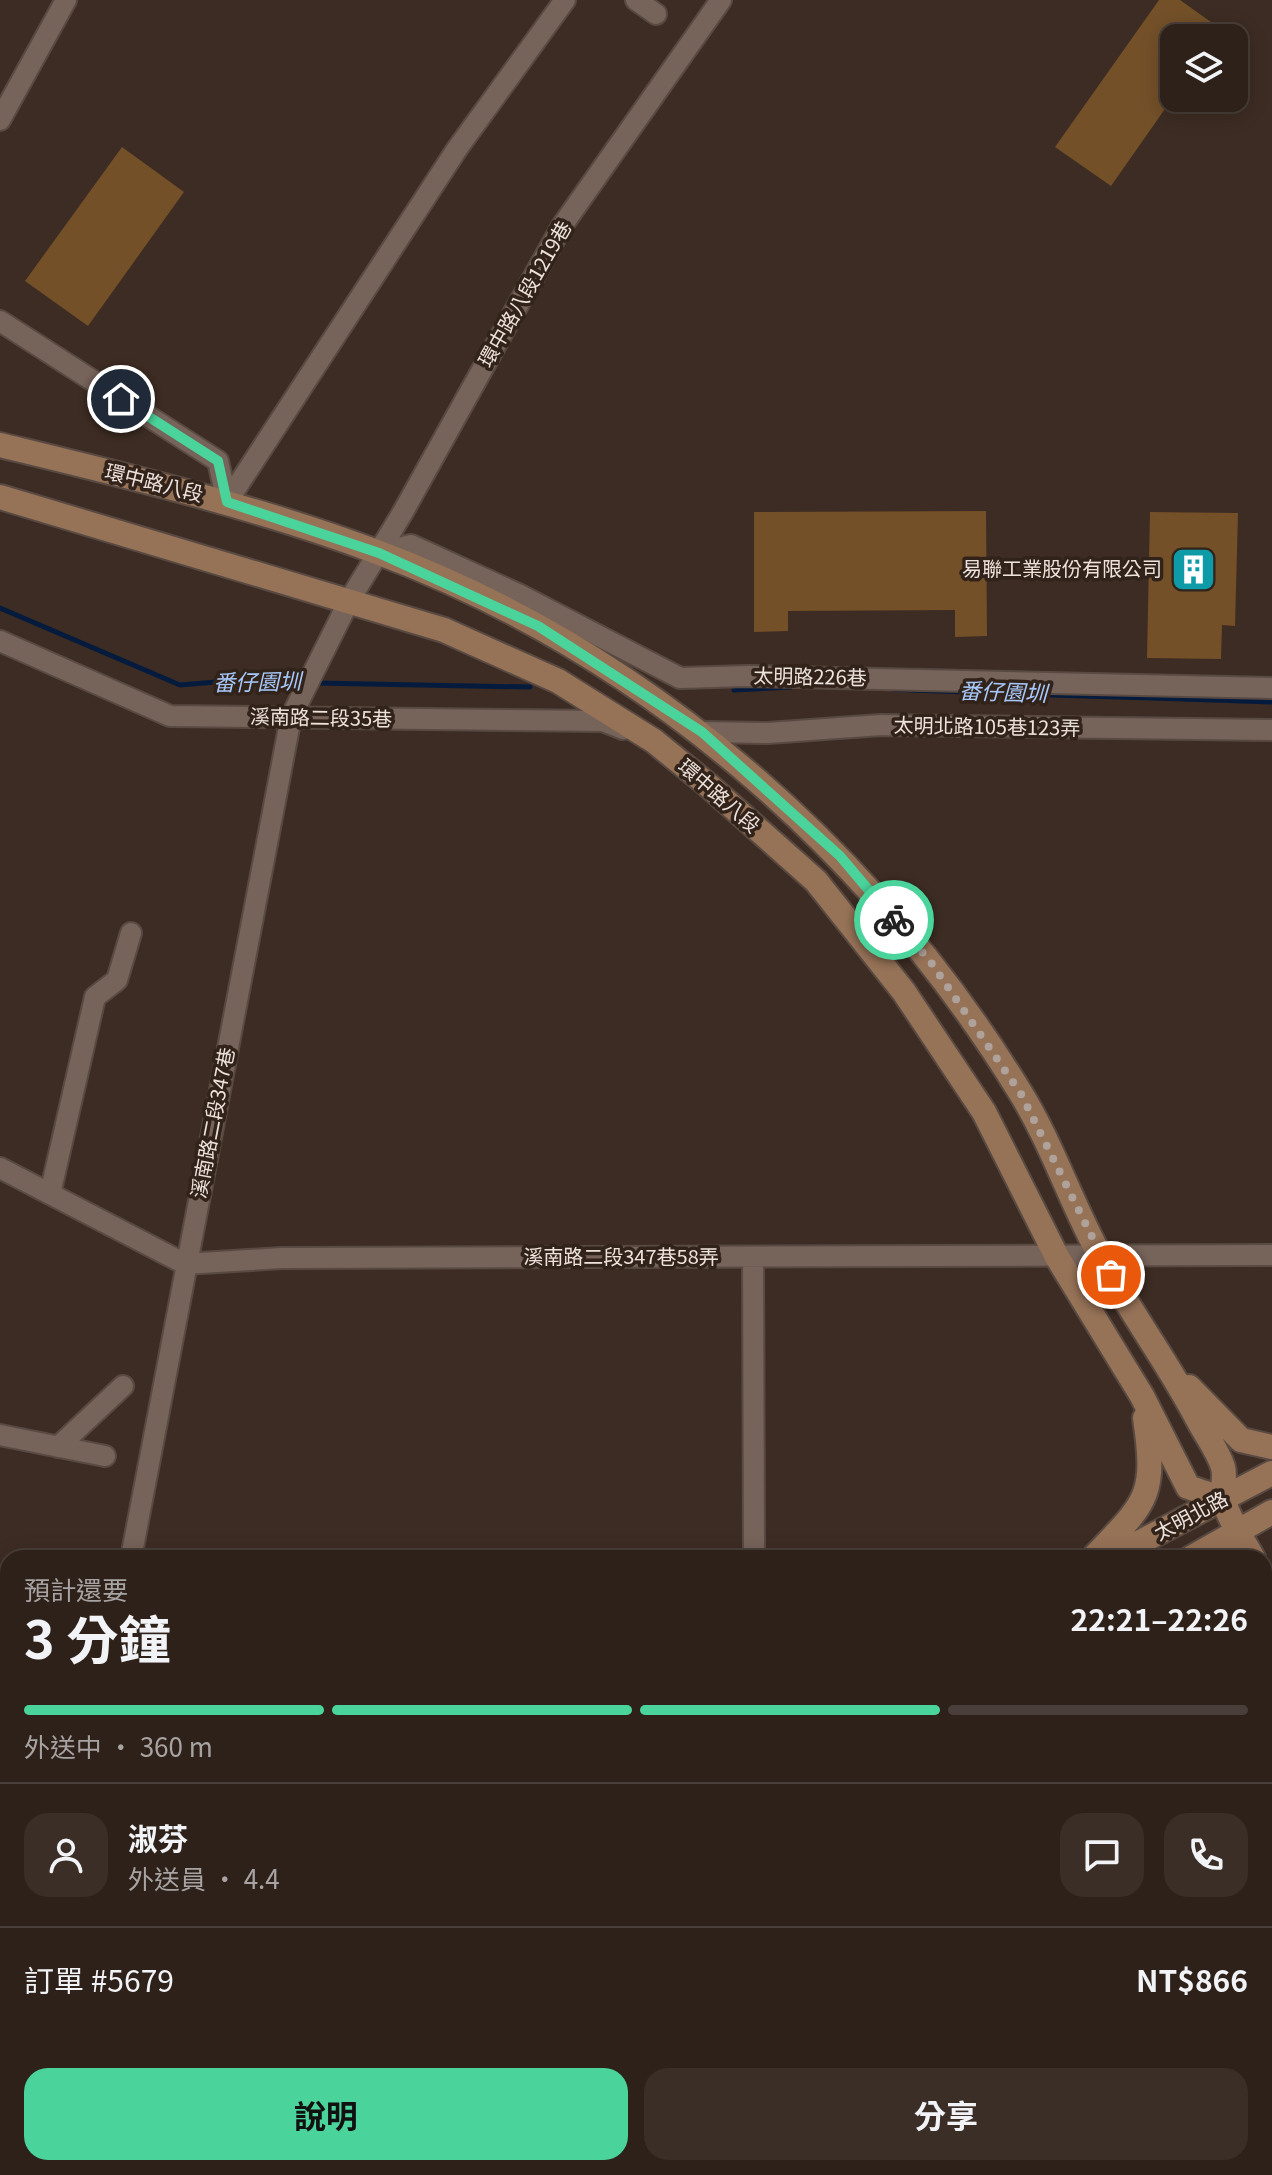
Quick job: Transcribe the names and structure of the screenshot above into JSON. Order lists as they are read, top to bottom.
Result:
{
  "streets": {
    "street": [
      "環中路八段1219巷",
      "環中路八段",
      "太明路226巷",
      "溪南路二段35巷",
      "太明北路105巷123弄",
      "溪南路二段347巷",
      "溪南路二段347巷58弄",
      "太明北路"
    ]
  },
  "crossings": [
    ["環中路八段1219巷", "環中路八段"],
    ["環中路八段1219巷", "太明路226巷"],
    ["環中路八段1219巷", "溪南路二段347巷"],
    ["環中路八段", "太明路226巷"],
    ["環中路八段", "溪南路二段35巷"],
    ["環中路八段", "太明北路105巷123弄"],
    ["環中路八段", "溪南路二段347巷58弄"],
    ["環中路八段", "太明北路"],
    ["溪南路二段35巷", "溪南路二段347巷"],
    ["溪南路二段347巷", "溪南路二段347巷58弄"]
  ],
  "water": ["番仔園圳"],
  "places": {
    "building": ["易聯工業股份有限公司"]
  },
  "page": {
    "heading": ["3 分鐘", "預計還要", "22:21–22:26"],
    "panel": [
      "淑芬",
      "外送員 · 4.4",
      "訂單 #5679",
      "NT$866"
    ],
    "bar": "外送中 · 360 m",
    "buttons": ["說明", "分享"]
  }
}
